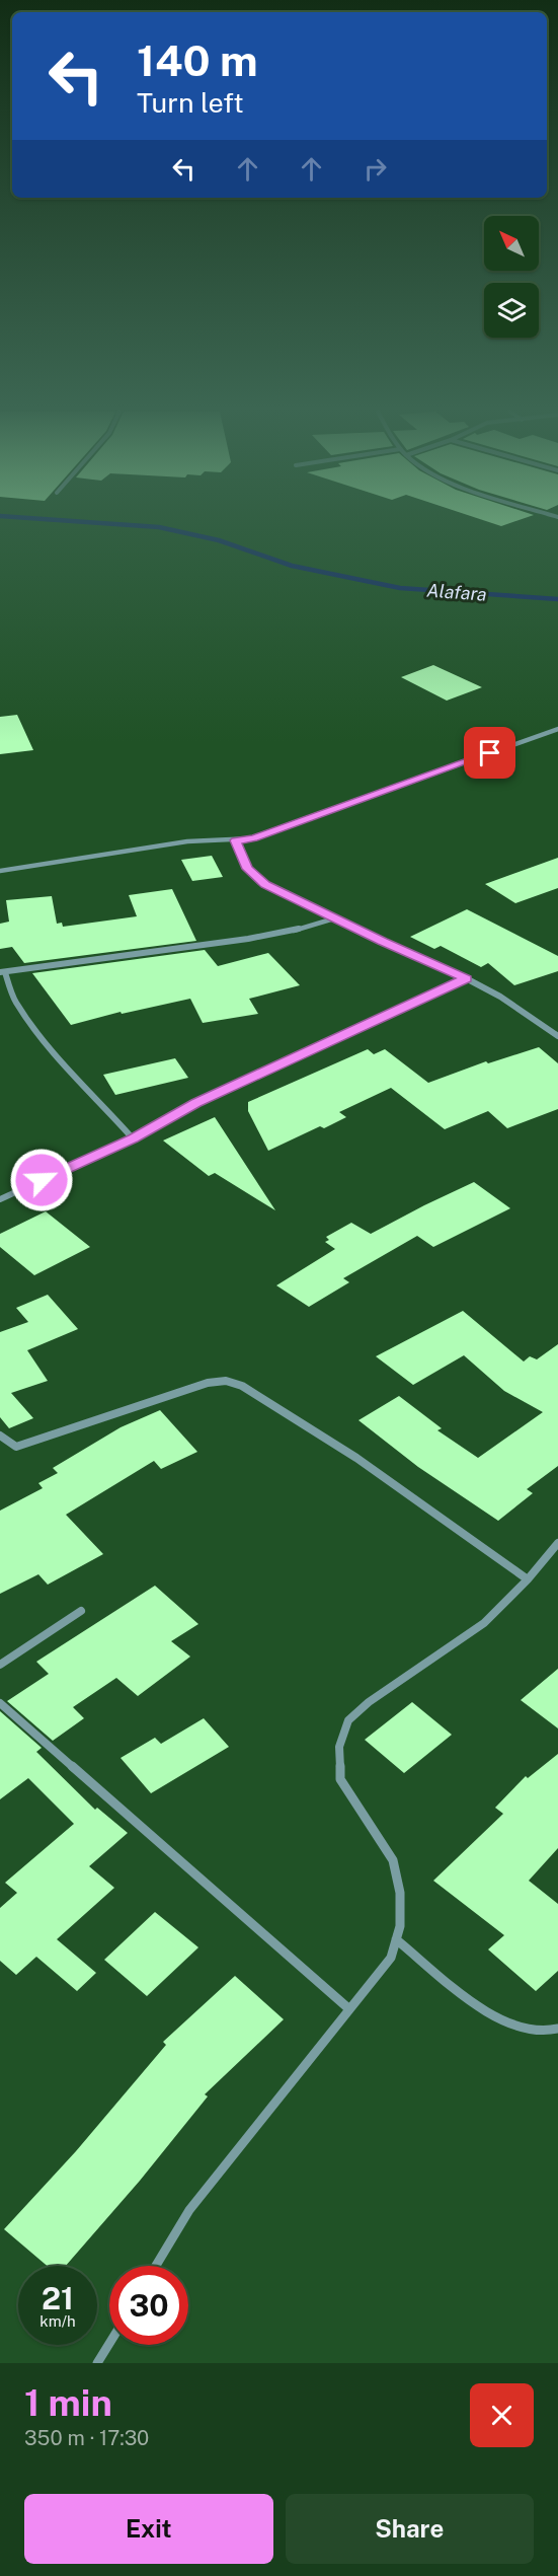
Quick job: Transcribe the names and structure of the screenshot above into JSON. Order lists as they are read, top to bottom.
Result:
{
  "water": ["Alafara"],
  "north": "top left",
  "page": {
    "turn": ["140 m", "Turn left"],
    "speed": "21 km/h",
    "limit": "30",
    "heading": ["1 min", "350 m · 17:30"],
    "buttons": ["Exit", "Share"]
  }
}
